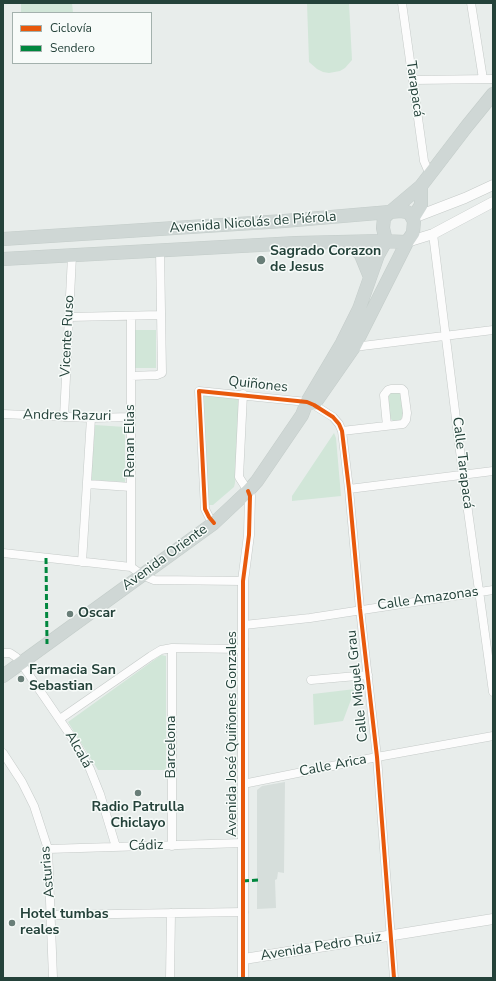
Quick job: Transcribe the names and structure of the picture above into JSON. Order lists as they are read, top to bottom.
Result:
{
  "streets": {
    "main road": ["Avenida Nicolás de Piérola", "Avenida Oriente"],
    "street": [
      "Tarapacá",
      "Vicente Ruso",
      "Quiñones",
      "Andres Razuri",
      "Renan Elias",
      "Calle Tarapacá",
      "Calle Amazonas",
      "Calle Miguel Grau",
      "Avenida José Quiñones Gonzales",
      "Barcelona",
      "Alcalá",
      "Calle Arica",
      "Cádiz",
      "Asturias",
      "Avenida Pedro Ruiz"
    ]
  },
  "crossings": [
    ["Avenida Nicolás de Piérola", "Vicente Ruso"],
    ["Avenida Nicolás de Piérola", "Calle Tarapacá"],
    ["Avenida Nicolás de Piérola", "Avenida Oriente"],
    ["Vicente Ruso", "Andres Razuri"],
    ["Quiñones", "Avenida Oriente"],
    ["Andres Razuri", "Renan Elias"],
    ["Calle Tarapacá", "Calle Amazonas"],
    ["Avenida Oriente", "Avenida José Quiñones Gonzales"],
    ["Avenida Oriente", "Alcalá"],
    ["Calle Amazonas", "Calle Miguel Grau"],
    ["Calle Amazonas", "Avenida José Quiñones Gonzales"],
    ["Calle Miguel Grau", "Calle Arica"],
    ["Calle Miguel Grau", "Avenida Pedro Ruiz"],
    ["Avenida José Quiñones Gonzales", "Calle Arica"],
    ["Avenida José Quiñones Gonzales", "Cádiz"],
    ["Avenida José Quiñones Gonzales", "Avenida Pedro Ruiz"],
    ["Barcelona", "Cádiz"],
    ["Alcalá", "Cádiz"],
    ["Cádiz", "Asturias"]
  ],
  "places": [
    "Sagrado Corazon de Jesus",
    "Oscar",
    "Farmacia San Sebastian",
    "Radio Patrulla Chiclayo",
    "Hotel tumbas reales"
  ],
  "legend": ["Ciclovía", "Sendero"]
}
